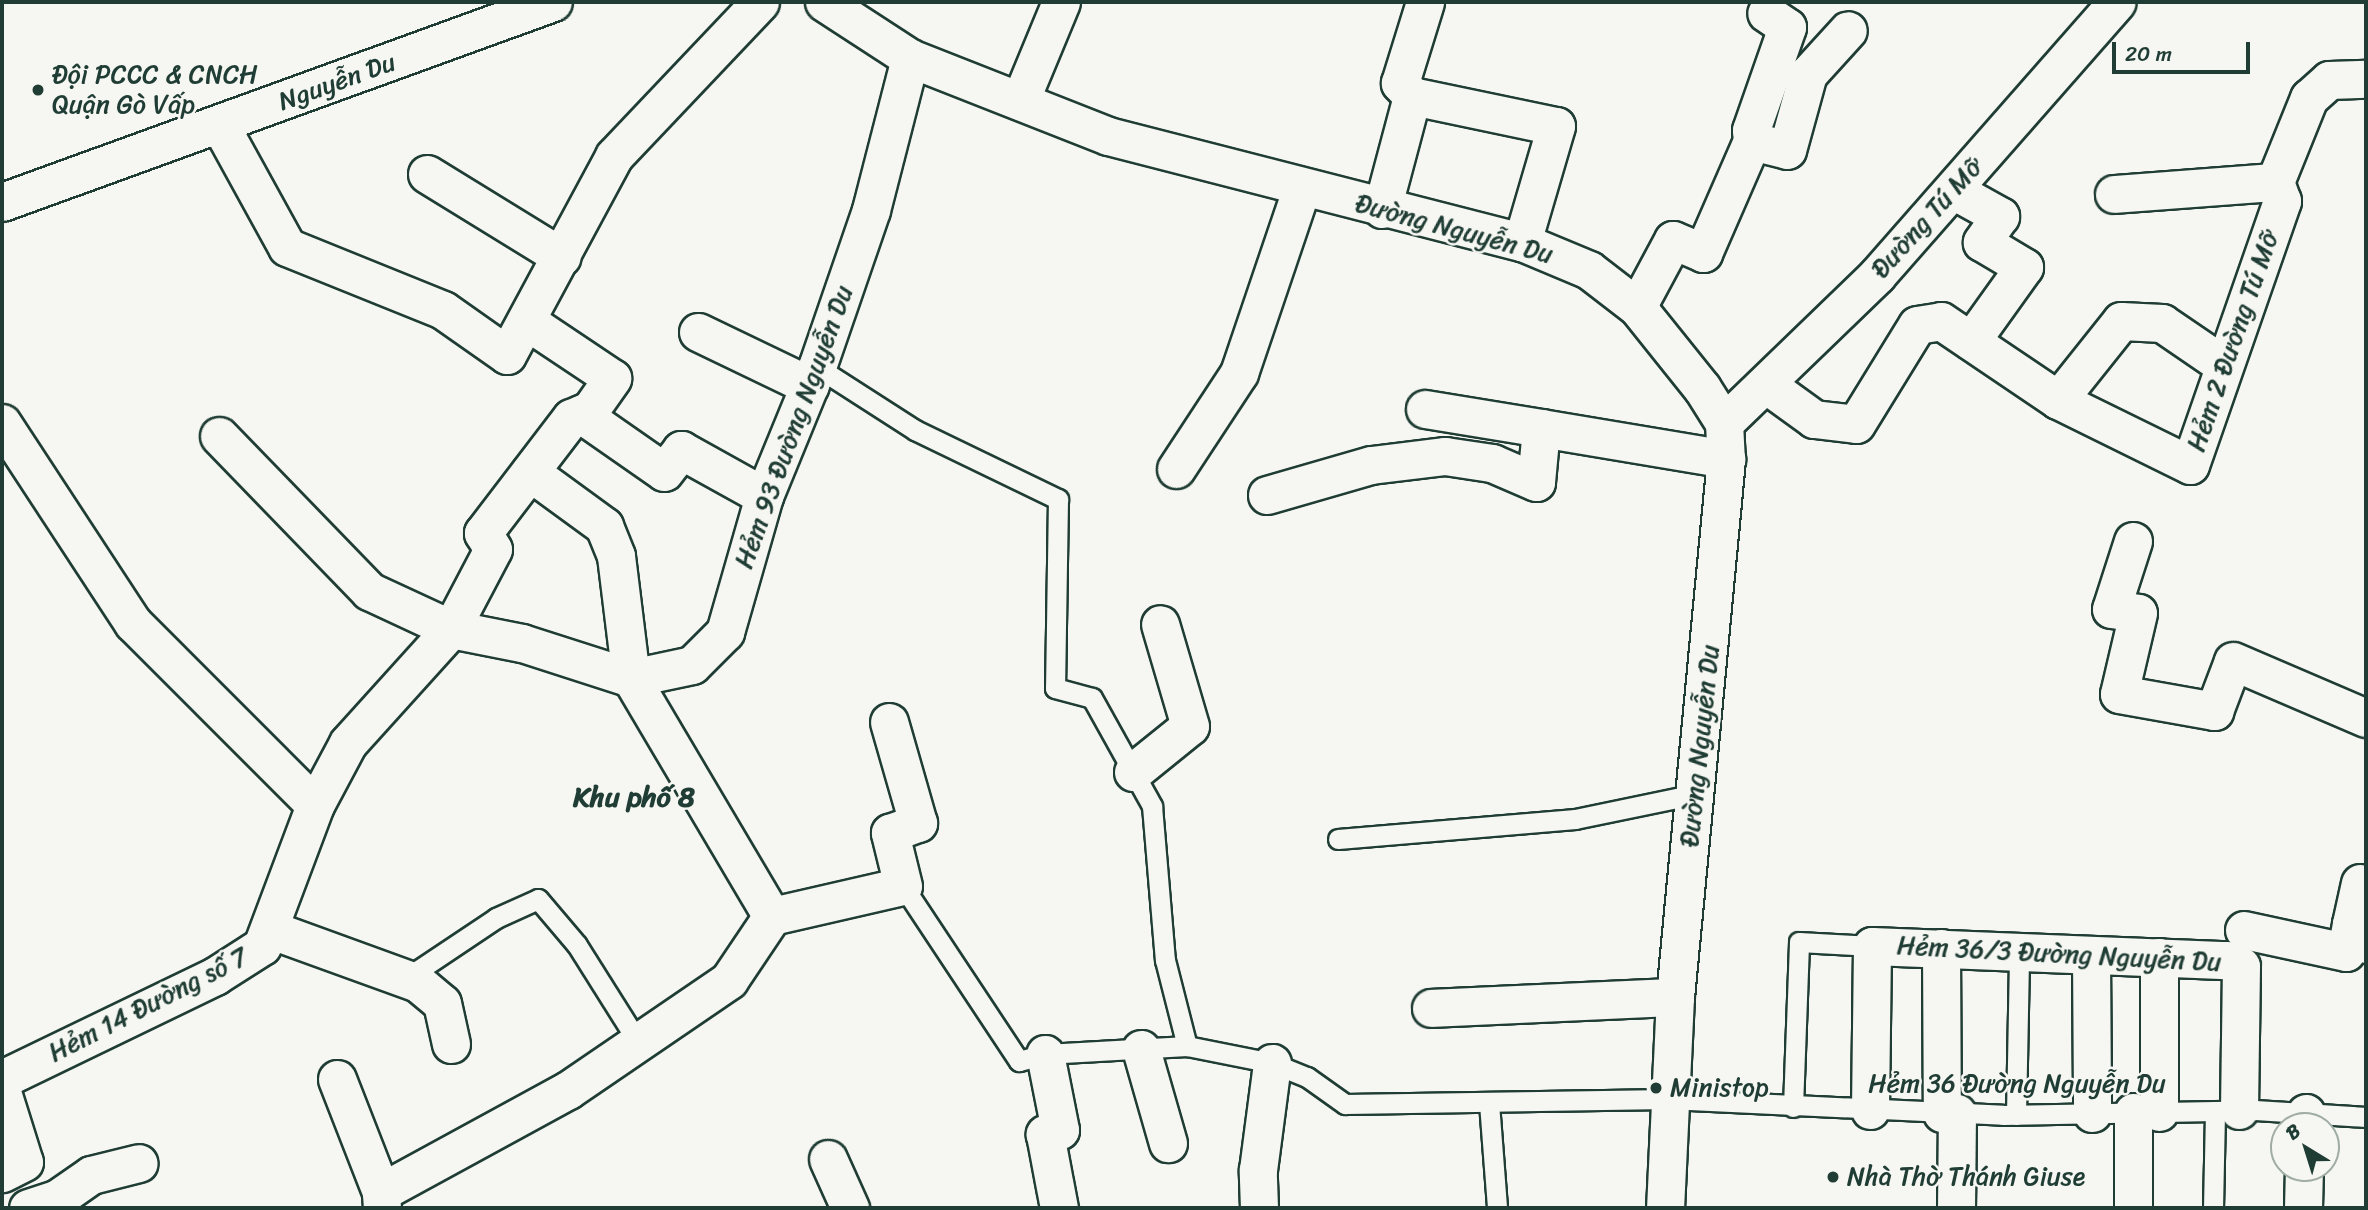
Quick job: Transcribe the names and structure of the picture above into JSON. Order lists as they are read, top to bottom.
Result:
{
  "streets": {
    "street": [
      "Nguyễn Du",
      "Đường Tú Mỡ",
      "Đường Nguyễn Du",
      "Hẻm 2 Đường Tú Mỡ",
      "Hẻm 93 Đường Nguyễn Du",
      "Hẻm 36/3 Đường Nguyễn Du",
      "Hẻm 14 Đường số 7"
    ],
    "lane": ["Hẻm 36 Đường Nguyễn Du"]
  },
  "crossings": [
    ["Đường Tú Mỡ", "Đường Nguyễn Du"],
    ["Đường Tú Mỡ", "Hẻm 2 Đường Tú Mỡ"],
    ["Đường Nguyễn Du", "Hẻm 93 Đường Nguyễn Du"],
    ["Đường Nguyễn Du", "Hẻm 36 Đường Nguyễn Du"],
    ["Hẻm 93 Đường Nguyễn Du", "Hẻm 14 Đường số 7"],
    ["Hẻm 36/3 Đường Nguyễn Du", "Hẻm 36 Đường Nguyễn Du"]
  ],
  "districts": ["Khu phố 8"],
  "places": ["Đội PCCC & CNCH Quận Gò Vấp", "Ministop", "Nhà Thờ Thánh Giuse"],
  "scale_bar": "20 m",
  "north": "top left"
}
